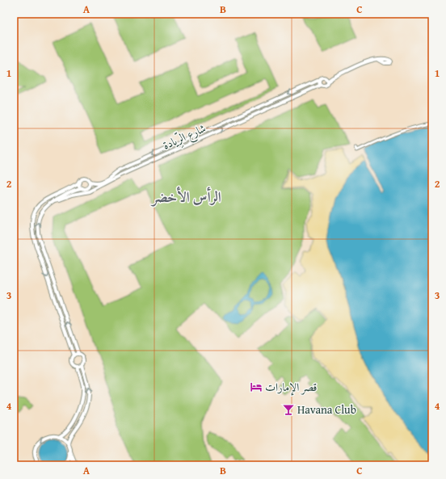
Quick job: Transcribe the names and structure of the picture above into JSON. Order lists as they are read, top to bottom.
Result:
{
  "streets": {
    "street": ["شارع الرِّيادة"]
  },
  "districts": ["الرأس الأخضر"],
  "places": {
    "hotel": ["قصر الإمارات"],
    "bar": ["Havana Club"]
  },
  "grid": {
    "columns": ["A", "B", "C"],
    "rows": [
      "1",
      "2",
      "3",
      "4"
    ]
  }
}
